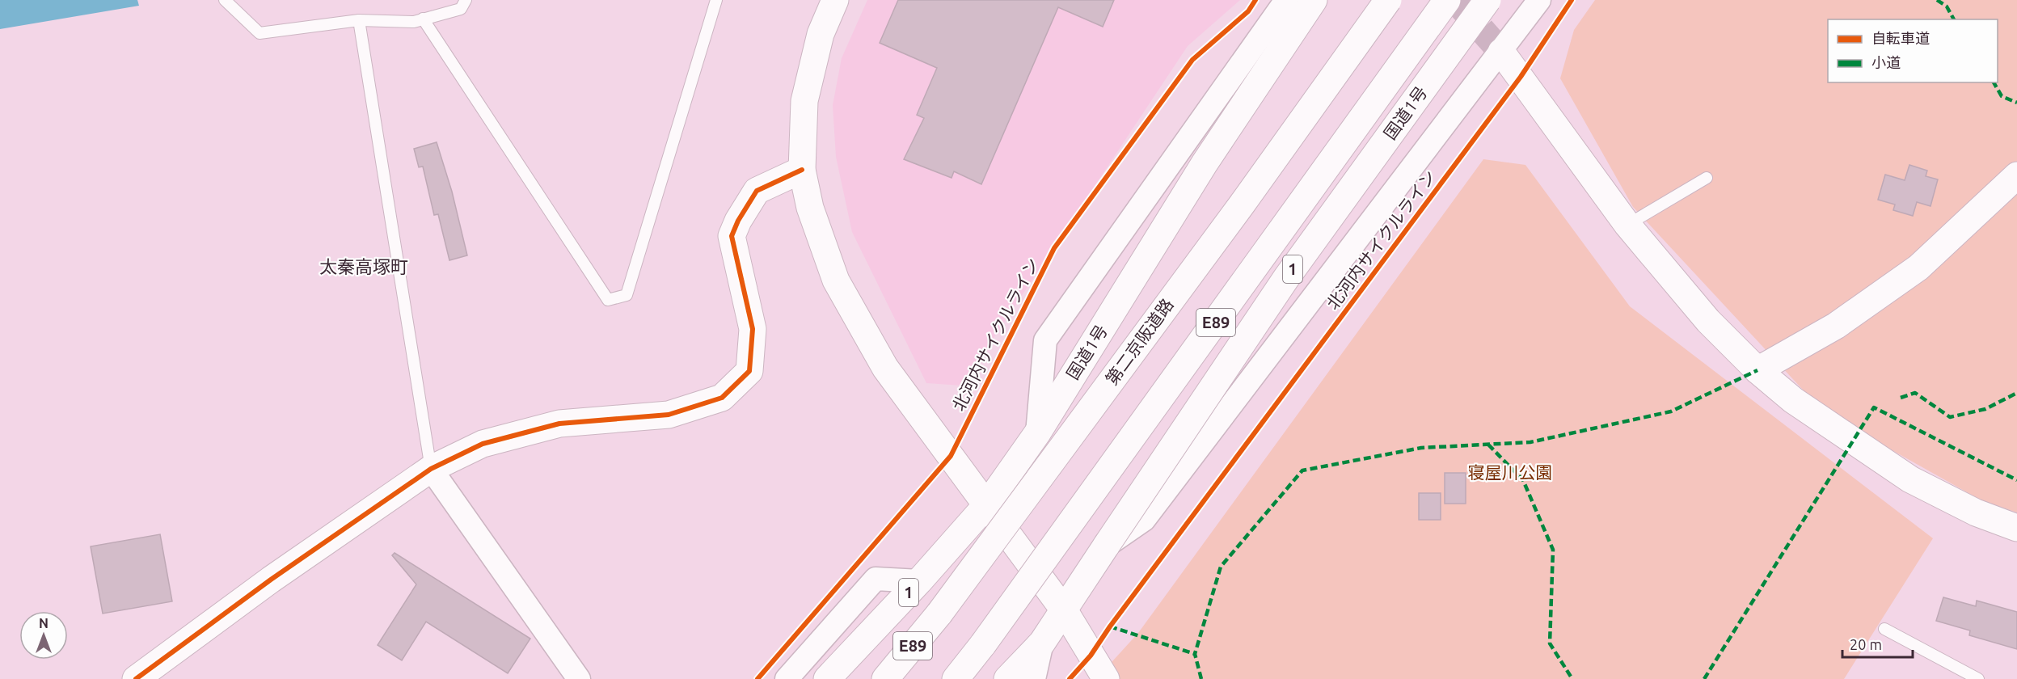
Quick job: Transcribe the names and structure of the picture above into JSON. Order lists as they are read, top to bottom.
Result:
{
  "streets": {
    "main road": [
      "国道1号",
      "1",
      "E89",
      "第二京阪道路"
    ],
    "cycle path": ["北河内サイクルライン"]
  },
  "districts": ["太秦高塚町"],
  "parks": ["寝屋川公園"],
  "legend": ["自転車道", "小道"],
  "scale_bar": "20 m",
  "north": "top"
}
